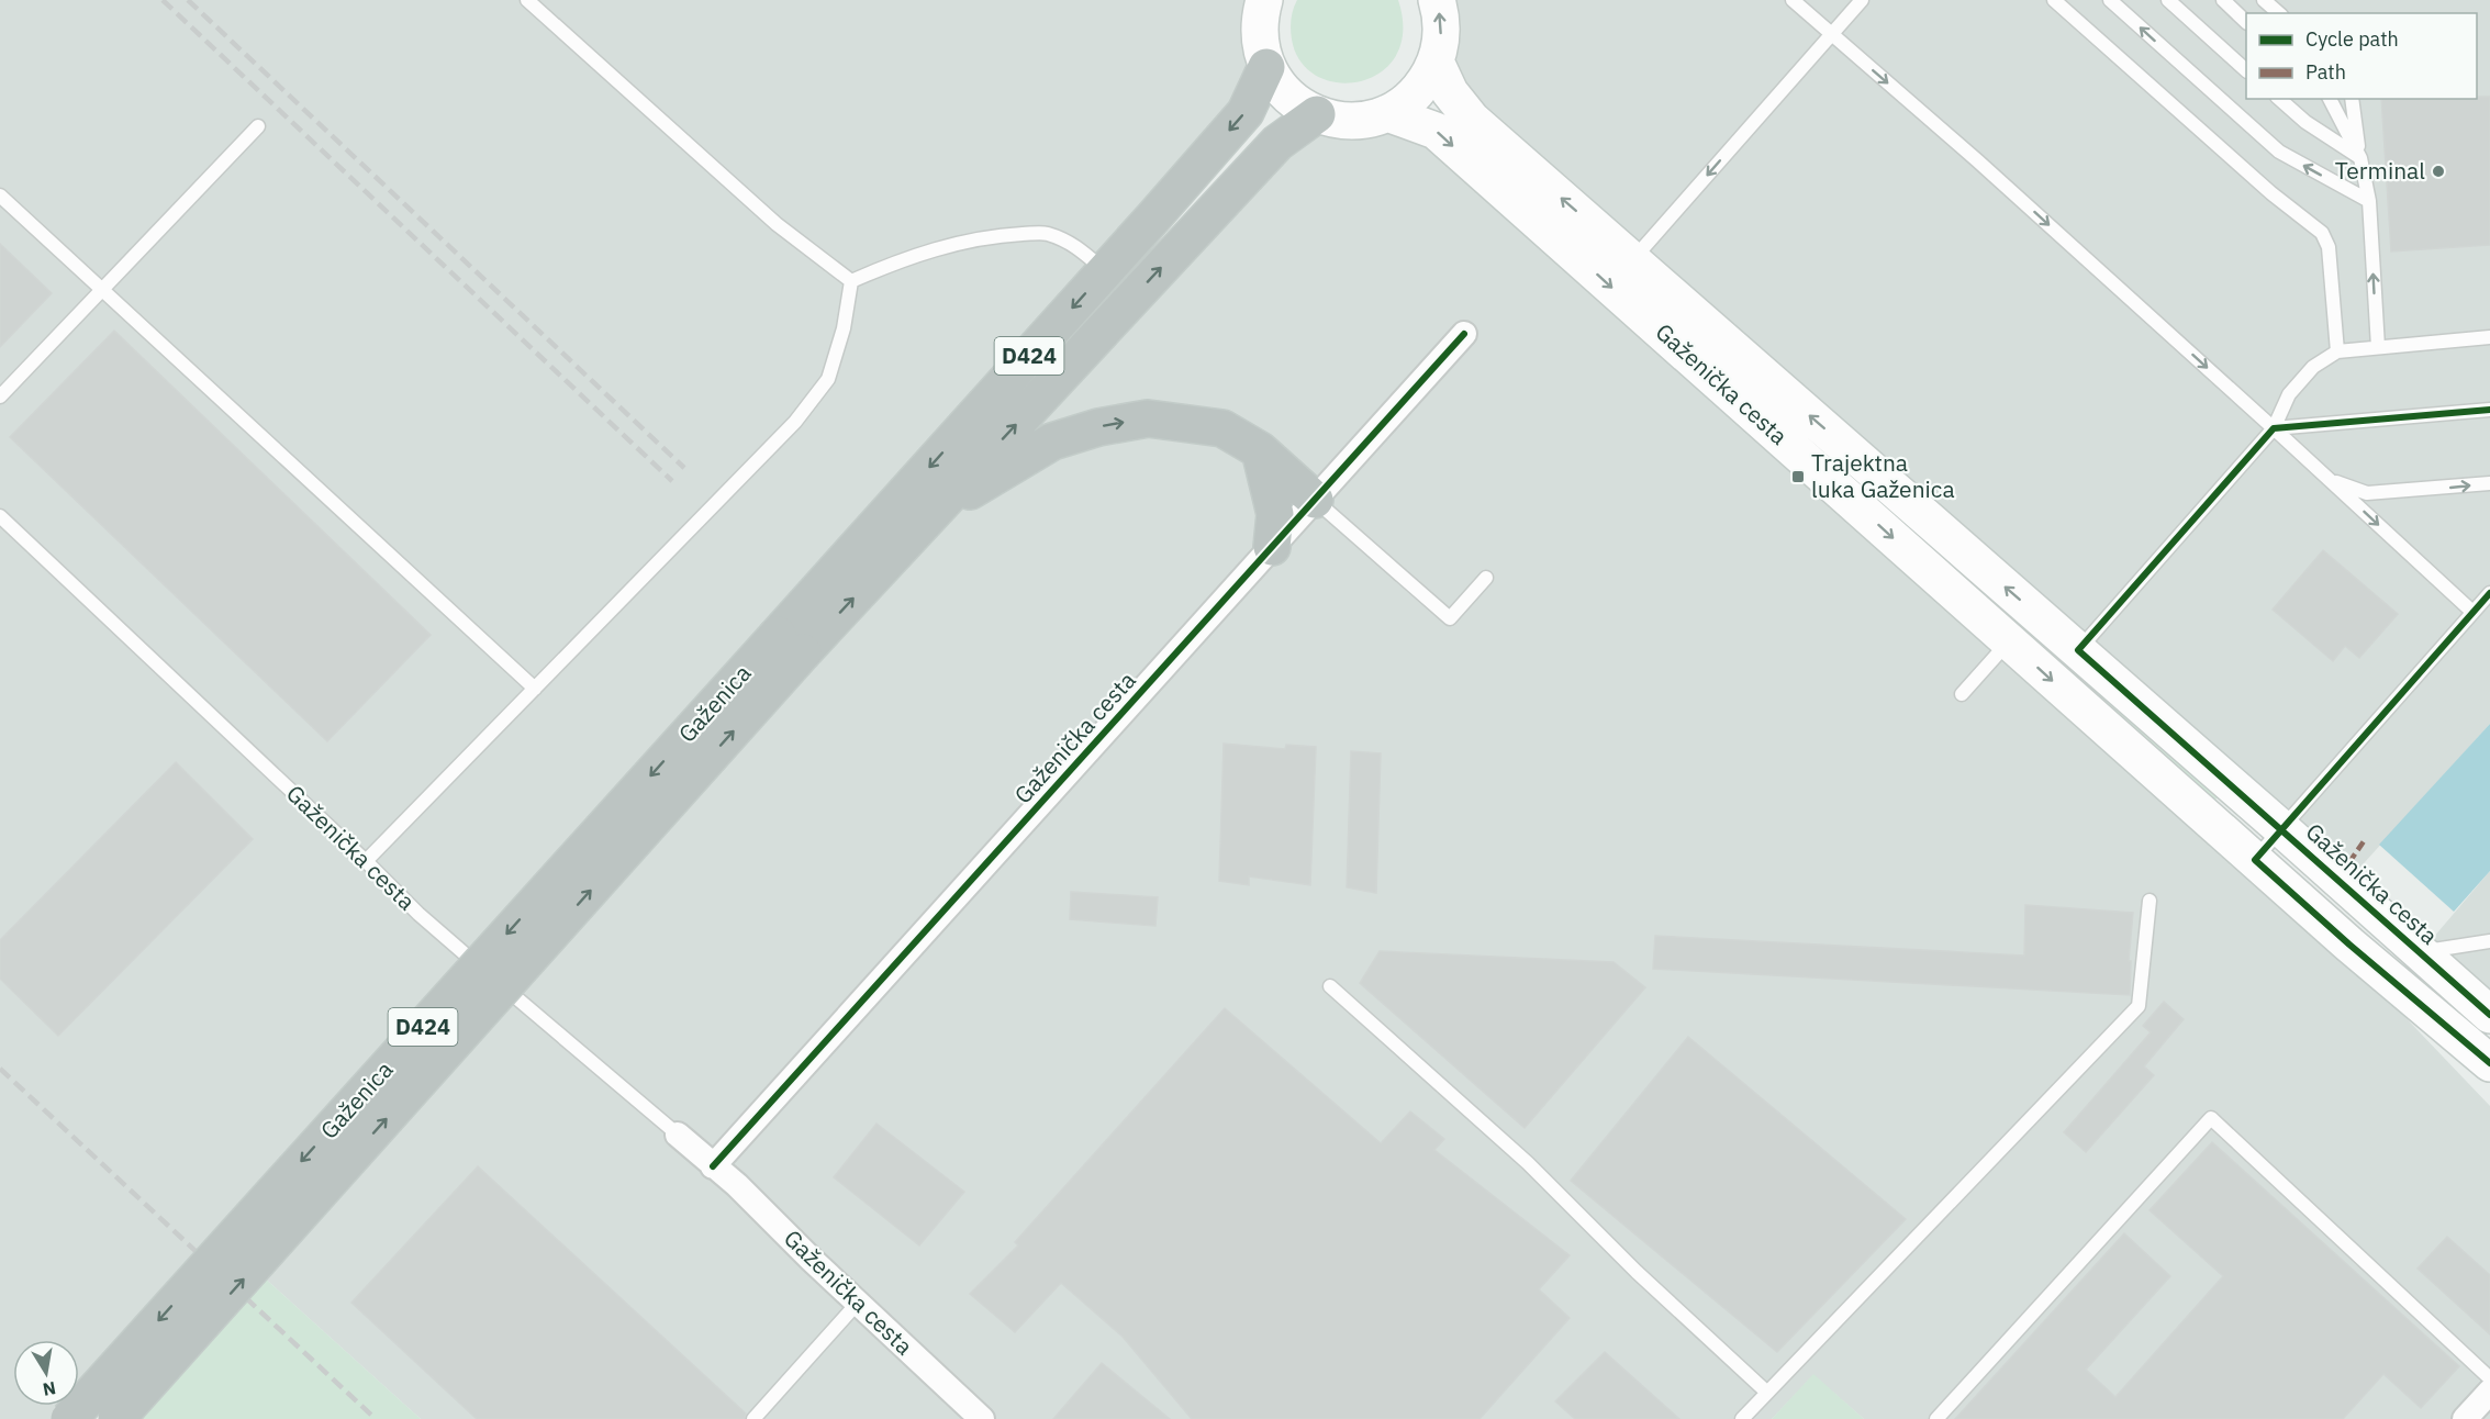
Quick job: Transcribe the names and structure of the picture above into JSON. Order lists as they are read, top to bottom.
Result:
{
  "streets": {
    "highway": ["D424", "Gaženica"],
    "main road": ["Gaženička cesta"]
  },
  "crossings": [
    ["D424", "Gaženica"]
  ],
  "places": {
    "other": ["Terminal"],
    "transit": ["Trajektna luka Gaženica"]
  },
  "legend": ["Cycle path", "Path"],
  "north": "bottom"
}
